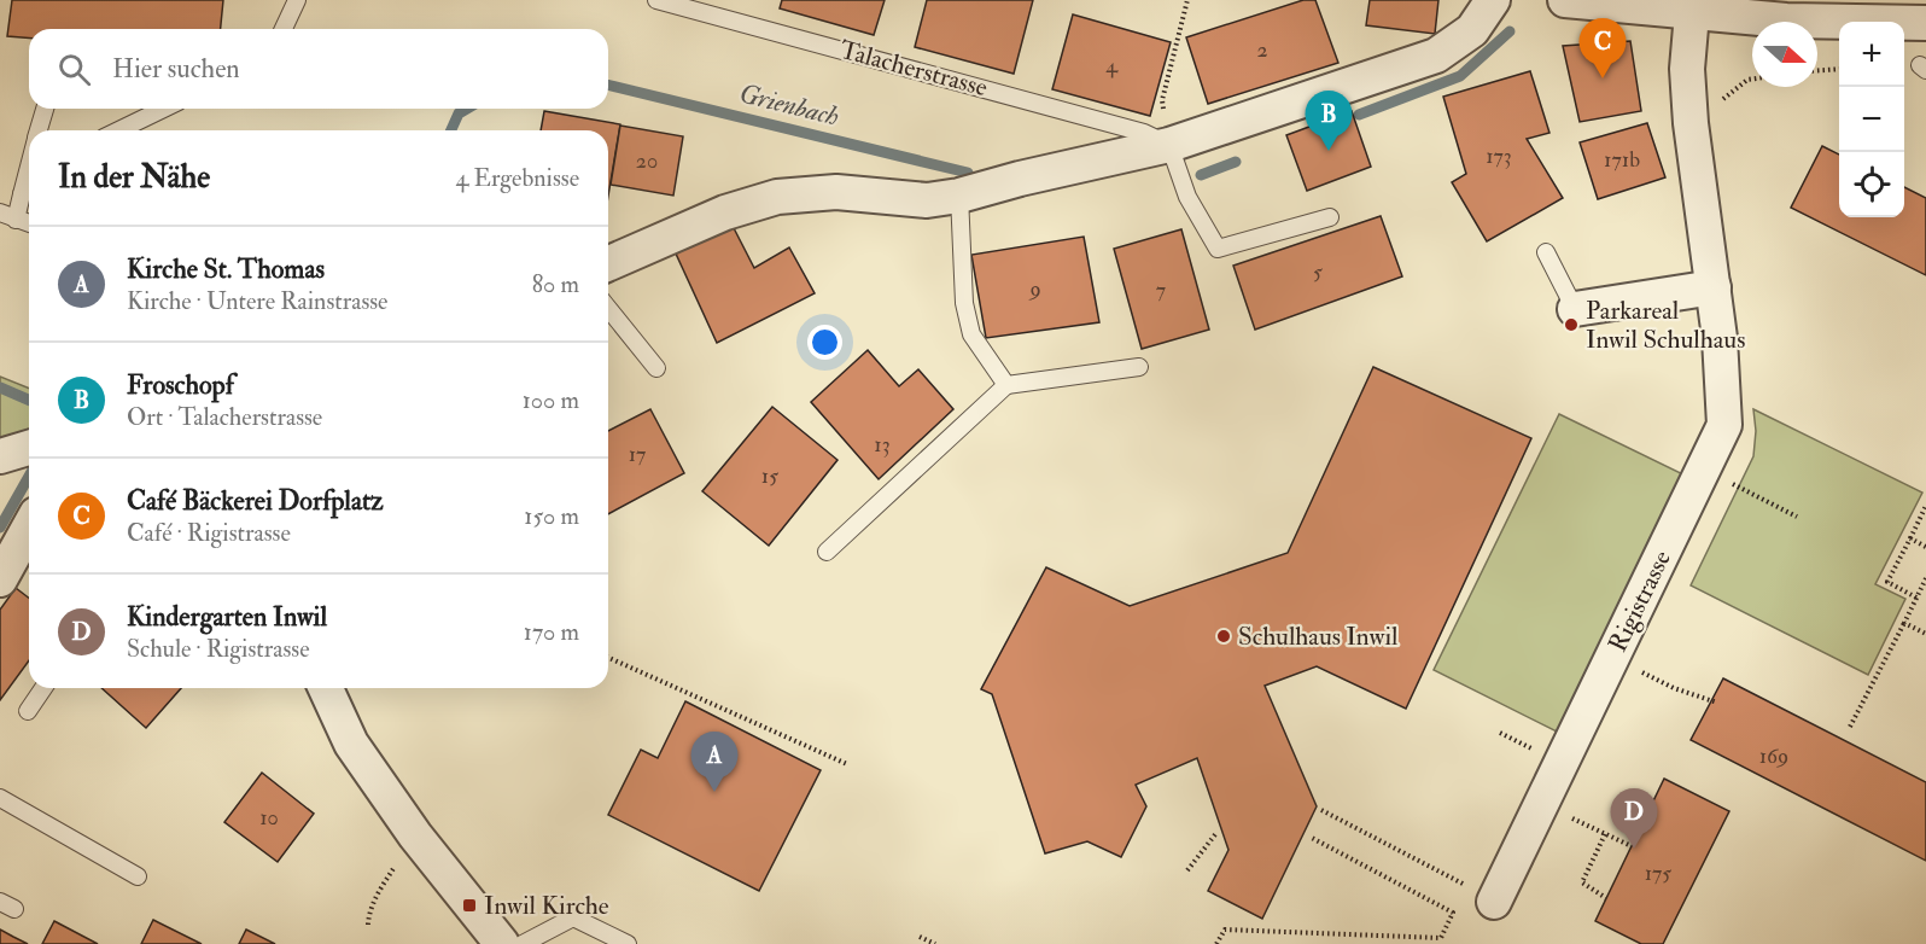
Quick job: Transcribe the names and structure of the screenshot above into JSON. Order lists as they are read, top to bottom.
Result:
{
  "streets": {
    "street": ["Rigistrasse"],
    "lane": ["Talacherstrasse"]
  },
  "water": ["Grienbach"],
  "places": {
    "other": ["Parkareal Inwil Schulhaus", "Schulhaus Inwil"],
    "transit": ["Inwil Kirche"]
  },
  "house_numbers": [
    "2",
    "4",
    "173",
    "171b",
    "20",
    "5",
    "9",
    "7",
    "13",
    "17",
    "15",
    "169",
    "10",
    "175"
  ],
  "north": "right",
  "page": {
    "pins": [
      "C",
      "B",
      "A",
      "D"
    ],
    "map_buttons": ["+", "−"],
    "search": "Hier suchen",
    "heading": ["In der Nähe", "4 Ergebnisse"],
    "list": [
      {
        "mark": "A",
        "name": "Kirche St. Thomas",
        "note": "Kirche · Untere Rainstrasse",
        "value": "80 m"
      },
      {
        "mark": "B",
        "name": "Froschopf",
        "note": "Ort · Talacherstrasse",
        "value": "100 m"
      },
      {
        "mark": "C",
        "name": "Café Bäckerei Dorfplatz",
        "note": "Café · Rigistrasse",
        "value": "150 m"
      },
      {
        "mark": "D",
        "name": "Kindergarten Inwil",
        "note": "Schule · Rigistrasse",
        "value": "170 m"
      }
    ]
  }
}
